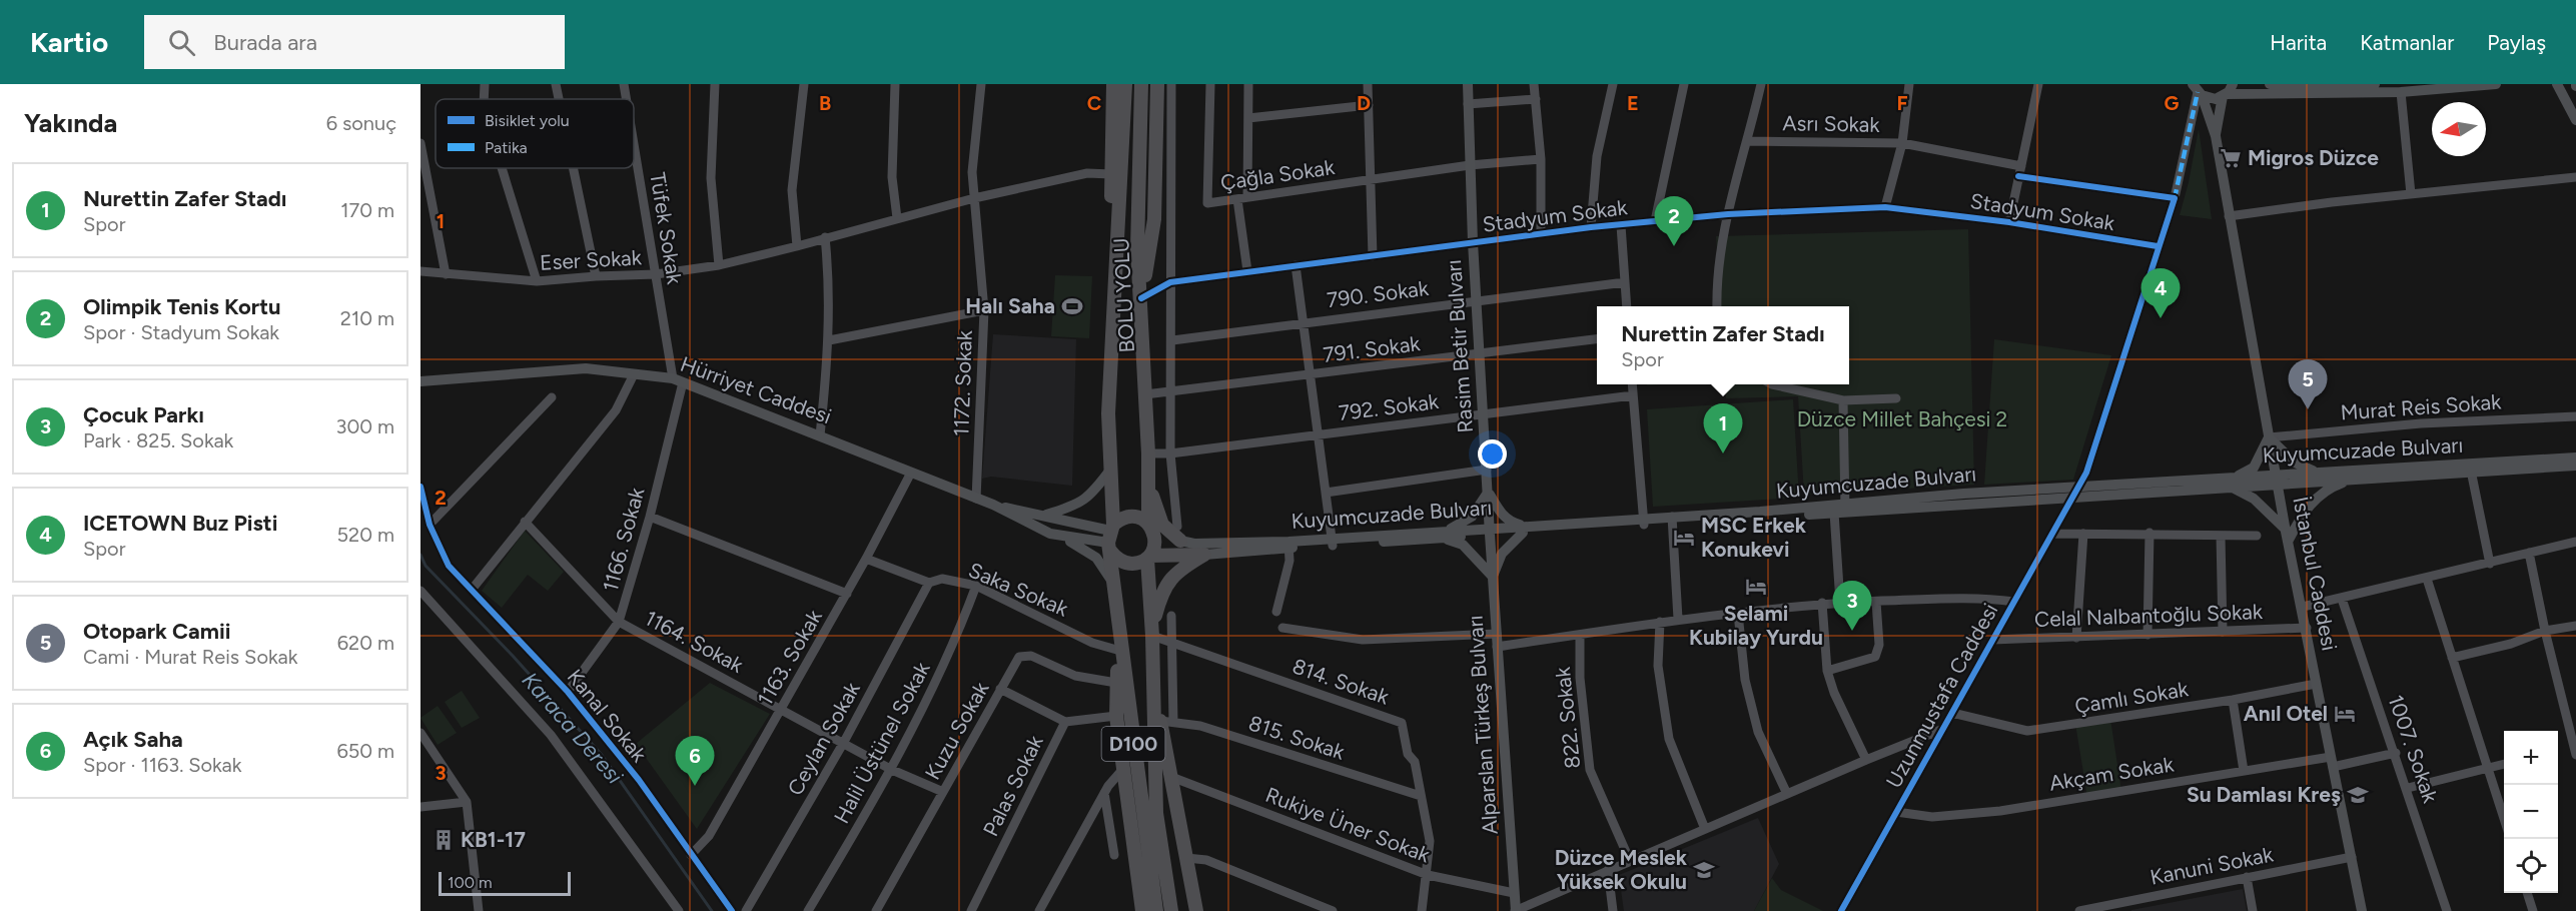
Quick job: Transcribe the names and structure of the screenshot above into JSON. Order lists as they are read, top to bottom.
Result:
{
  "streets": {
    "highway": ["BOLU YOLU", "D100"],
    "main road": [
      "Rasim Betir Bulvarı",
      "Hürriyet Caddesi",
      "Kuyumcuzade Bulvarı",
      "İstanbul Caddesi",
      "Alparslan Türkeş Bulvarı"
    ],
    "street": [
      "Asrı Sokak",
      "Çağla Sokak",
      "Stadyum Sokak",
      "Tüfek Sokak",
      "Eser Sokak",
      "790. Sokak",
      "791. Sokak",
      "1172. Sokak",
      "792. Sokak",
      "Murat Reis Sokak",
      "1166. Sokak",
      "Saka Sokak",
      "Celal Nalbantoğlu Sokak",
      "1164. Sokak",
      "1163. Sokak",
      "814. Sokak",
      "Uzunmustafa Caddesi",
      "Çamlı Sokak",
      "Kanal Sokak",
      "822. Sokak",
      "Kuzu Sokak",
      "815. Sokak",
      "Ceylan Sokak",
      "Halil Üstünel Sokak",
      "1007. Sokak",
      "Akçam Sokak",
      "Palas Sokak",
      "Rukiye Üner Sokak",
      "Kanuni Sokak"
    ]
  },
  "crossings": [
    ["Çağla Sokak", "Rasim Betir Bulvarı"],
    ["Stadyum Sokak", "Rasim Betir Bulvarı"],
    ["Stadyum Sokak", "Uzunmustafa Caddesi"],
    ["Tüfek Sokak", "Eser Sokak"],
    ["Tüfek Sokak", "Hürriyet Caddesi"],
    ["Tüfek Sokak", "1166. Sokak"],
    ["Eser Sokak", "1172. Sokak"],
    ["790. Sokak", "Rasim Betir Bulvarı"],
    ["BOLU YOLU", "791. Sokak"],
    ["BOLU YOLU", "Hürriyet Caddesi"],
    ["BOLU YOLU", "792. Sokak"],
    ["BOLU YOLU", "D100"],
    ["Rasim Betir Bulvarı", "791. Sokak"],
    ["Rasim Betir Bulvarı", "792. Sokak"],
    ["Rasim Betir Bulvarı", "Kuyumcuzade Bulvarı"],
    ["Rasim Betir Bulvarı", "Alparslan Türkeş Bulvarı"],
    ["1172. Sokak", "Hürriyet Caddesi"],
    ["Hürriyet Caddesi", "1166. Sokak"],
    ["Hürriyet Caddesi", "1163. Sokak"],
    ["Hürriyet Caddesi", "D100"],
    ["Murat Reis Sokak", "İstanbul Caddesi"],
    ["Kuyumcuzade Bulvarı", "İstanbul Caddesi"],
    ["Kuyumcuzade Bulvarı", "Uzunmustafa Caddesi"],
    ["Kuyumcuzade Bulvarı", "Alparslan Türkeş Bulvarı"],
    ["1166. Sokak", "1164. Sokak"],
    ["1166. Sokak", "Kanal Sokak"],
    ["İstanbul Caddesi", "Celal Nalbantoğlu Sokak"],
    ["İstanbul Caddesi", "Çamlı Sokak"],
    ["İstanbul Caddesi", "Akçam Sokak"],
    ["İstanbul Caddesi", "Kanuni Sokak"],
    ["Saka Sokak", "1163. Sokak"],
    ["Saka Sokak", "Ceylan Sokak"],
    ["Saka Sokak", "Halil Üstünel Sokak"],
    ["Saka Sokak", "D100"],
    ["Celal Nalbantoğlu Sokak", "Uzunmustafa Caddesi"],
    ["1164. Sokak", "1163. Sokak"],
    ["1164. Sokak", "Kuzu Sokak"],
    ["1164. Sokak", "Ceylan Sokak"],
    ["1164. Sokak", "Halil Üstünel Sokak"],
    ["1163. Sokak", "Kanal Sokak"],
    ["814. Sokak", "815. Sokak"],
    ["814. Sokak", "D100"],
    ["814. Sokak", "Rukiye Üner Sokak"],
    ["Uzunmustafa Caddesi", "Çamlı Sokak"],
    ["Uzunmustafa Caddesi", "Akçam Sokak"],
    ["Alparslan Türkeş Bulvarı", "Rukiye Üner Sokak"],
    ["1007. Sokak", "Akçam Sokak"]
  ],
  "water": ["Karaca Deresi"],
  "parks": ["Düzce Millet Bahçesi 2"],
  "places": {
    "supermarket": ["Migros Düzce"],
    "sports": ["Halı Saha"],
    "hotel": ["MSC Erkek Konukevi", "Selami Kubilay Yurdu", "Anıl Otel"],
    "school or university": ["Su Damlası Kreş", "Düzce Meslek Yüksek Okulu"],
    "building": ["KB1-17"]
  },
  "legend": ["Bisiklet yolu", "Patika"],
  "scale_bar": "100 m",
  "north": "left",
  "page": {
    "header": "Kartio",
    "search": "Burada ara",
    "nav": ["Harita", "Katmanlar", "Paylaş"],
    "heading": ["Yakında", "6 sonuç"],
    "list": [
      {
        "mark": "1",
        "name": "Nurettin Zafer Stadı",
        "note": "Spor",
        "value": "170 m"
      },
      {
        "mark": "2",
        "name": "Olimpik Tenis Kortu",
        "note": "Spor · Stadyum Sokak",
        "value": "210 m"
      },
      {
        "mark": "3",
        "name": "Çocuk Parkı",
        "note": "Park · 825. Sokak",
        "value": "300 m"
      },
      {
        "mark": "4",
        "name": "ICETOWN Buz Pisti",
        "note": "Spor",
        "value": "520 m"
      },
      {
        "mark": "5",
        "name": "Otopark Camii",
        "note": "Cami · Murat Reis Sokak",
        "value": "620 m"
      },
      {
        "mark": "6",
        "name": "Açık Saha",
        "note": "Spor · 1163. Sokak",
        "value": "650 m"
      }
    ],
    "pins": [
      "2",
      "4",
      "5",
      "1",
      "3",
      "6"
    ],
    "popup": ["Nurettin Zafer Stadı", "Spor"],
    "map_buttons": ["+", "−"],
    "scale": "100 m"
  },
  "grid": {
    "columns": [
      "B",
      "C",
      "D",
      "E",
      "F",
      "G"
    ],
    "rows": ["1", "2", "3"]
  }
}
